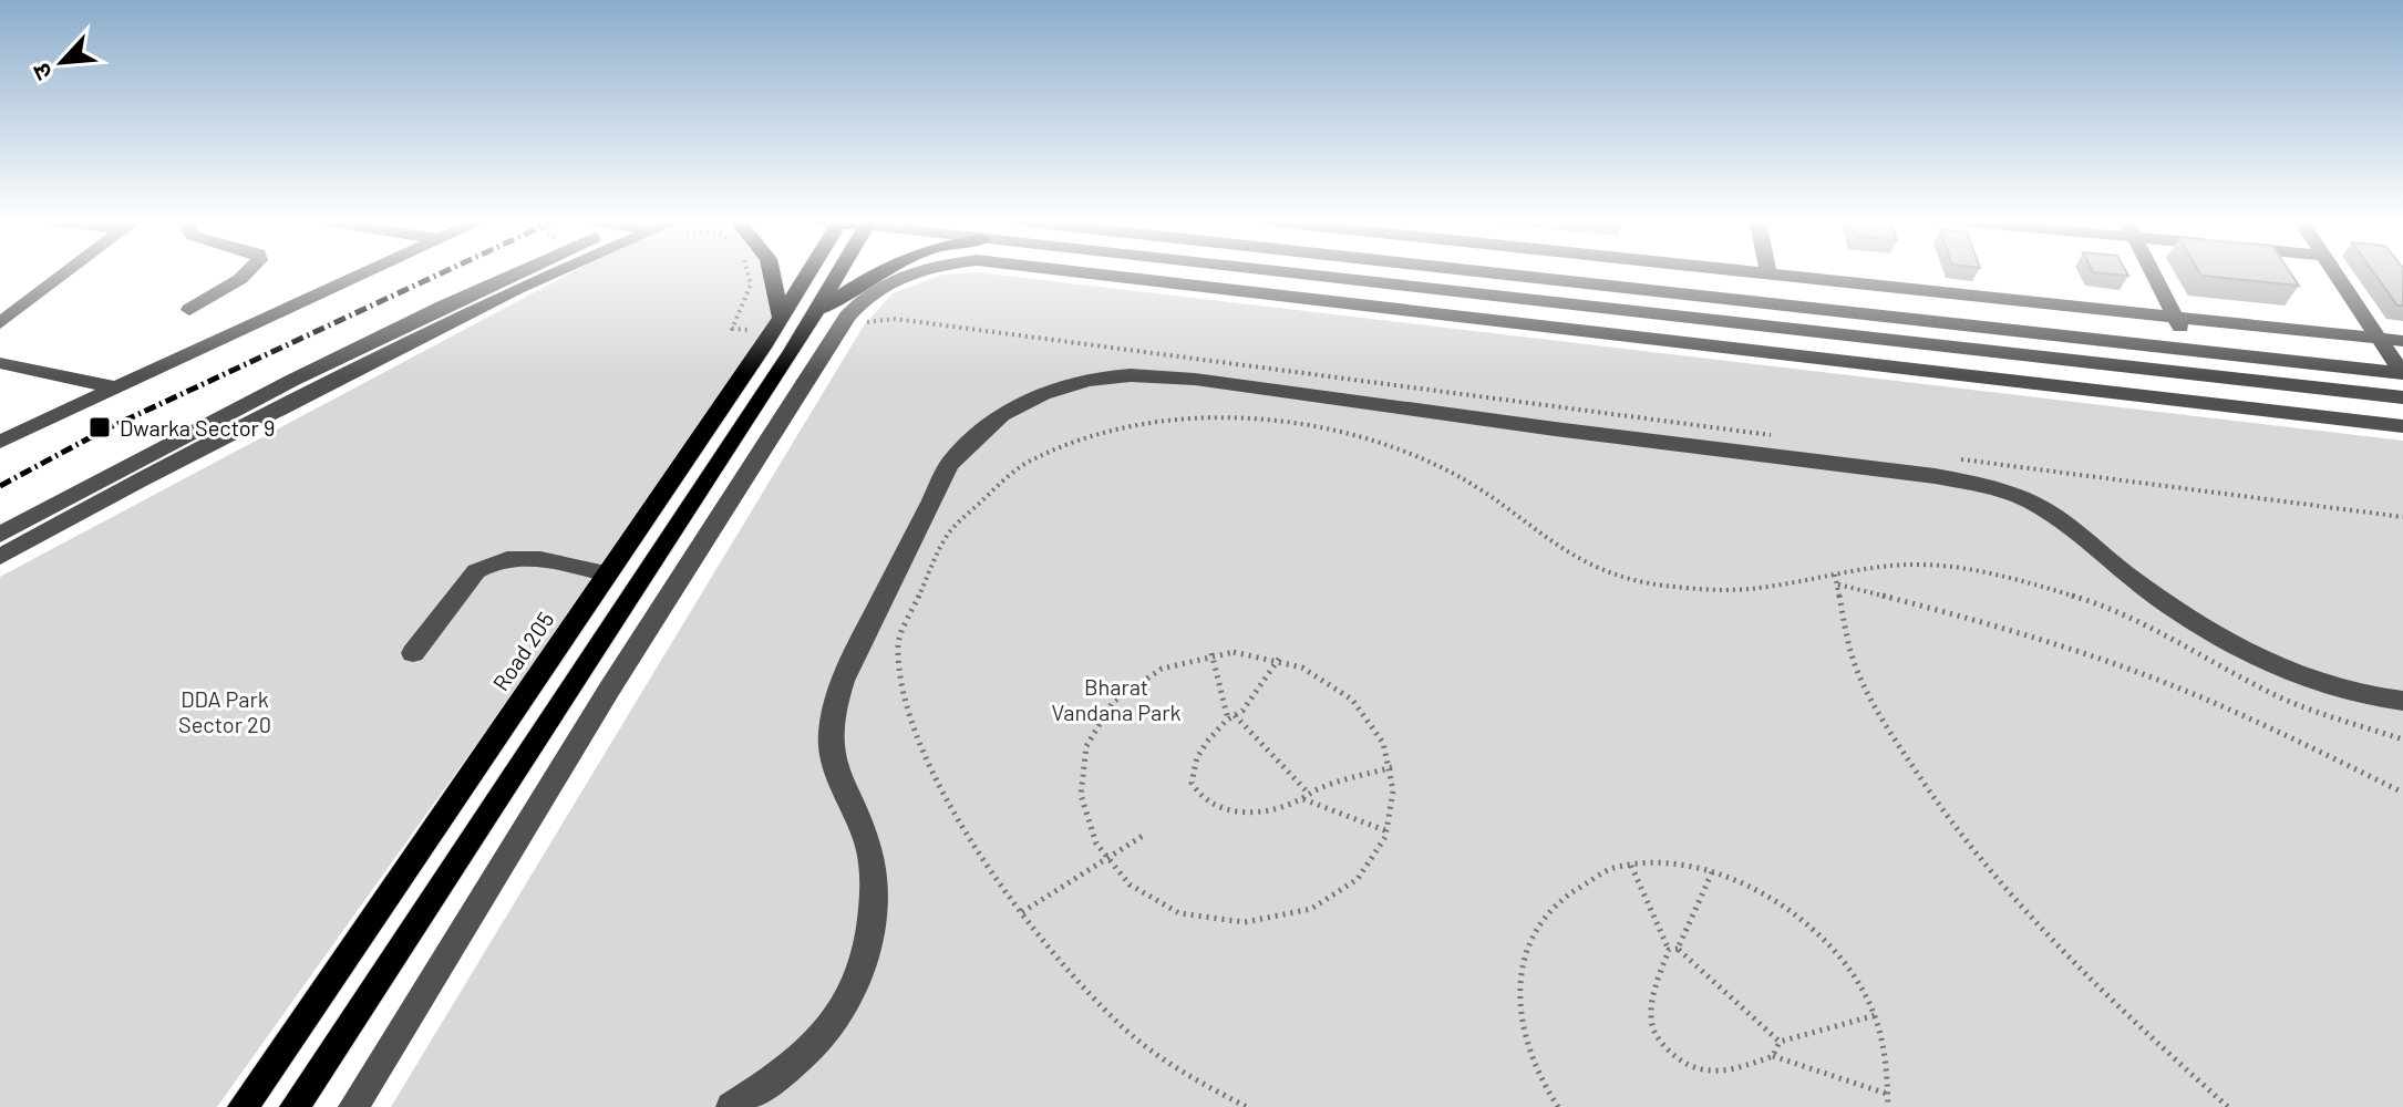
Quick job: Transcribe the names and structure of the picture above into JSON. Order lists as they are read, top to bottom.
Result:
{
  "streets": {
    "main road": ["Road 205"]
  },
  "parks": ["Bharat Vandana Park", "DDA Park Sector 20"],
  "places": {
    "transit": ["Dwarka Sector 9"]
  },
  "north": "bottom left"
}
